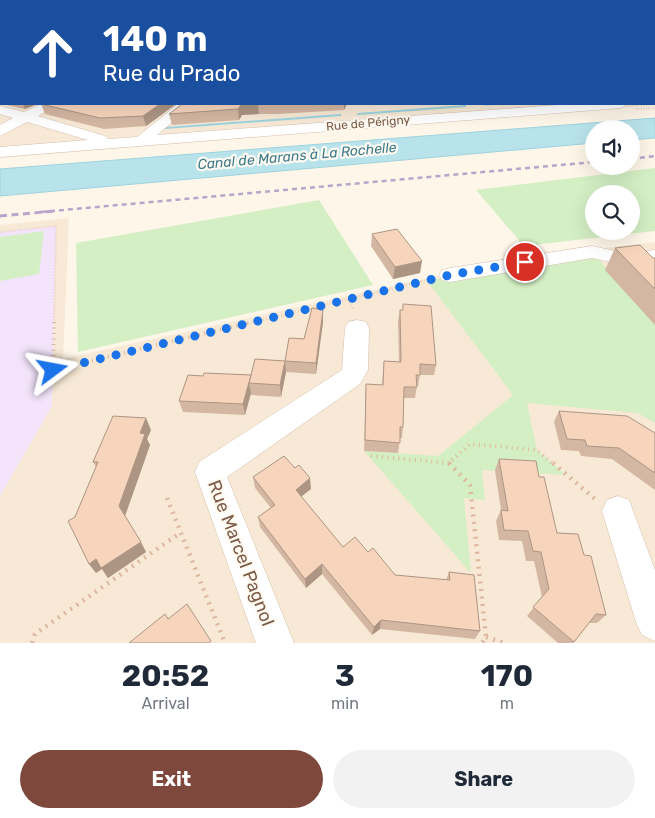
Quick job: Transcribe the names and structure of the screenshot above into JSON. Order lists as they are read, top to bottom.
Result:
{
  "streets": {
    "street": ["Rue de Périgny", "Rue Marcel Pagnol"]
  },
  "water": ["Canal de Marans à La Rochelle"],
  "page": {
    "turn": ["140 m", "Rue du Prado"],
    "eta": [
      "20:52",
      "Arrival",
      "3",
      "min",
      "170",
      "m"
    ],
    "buttons": ["Exit", "Share"]
  }
}
